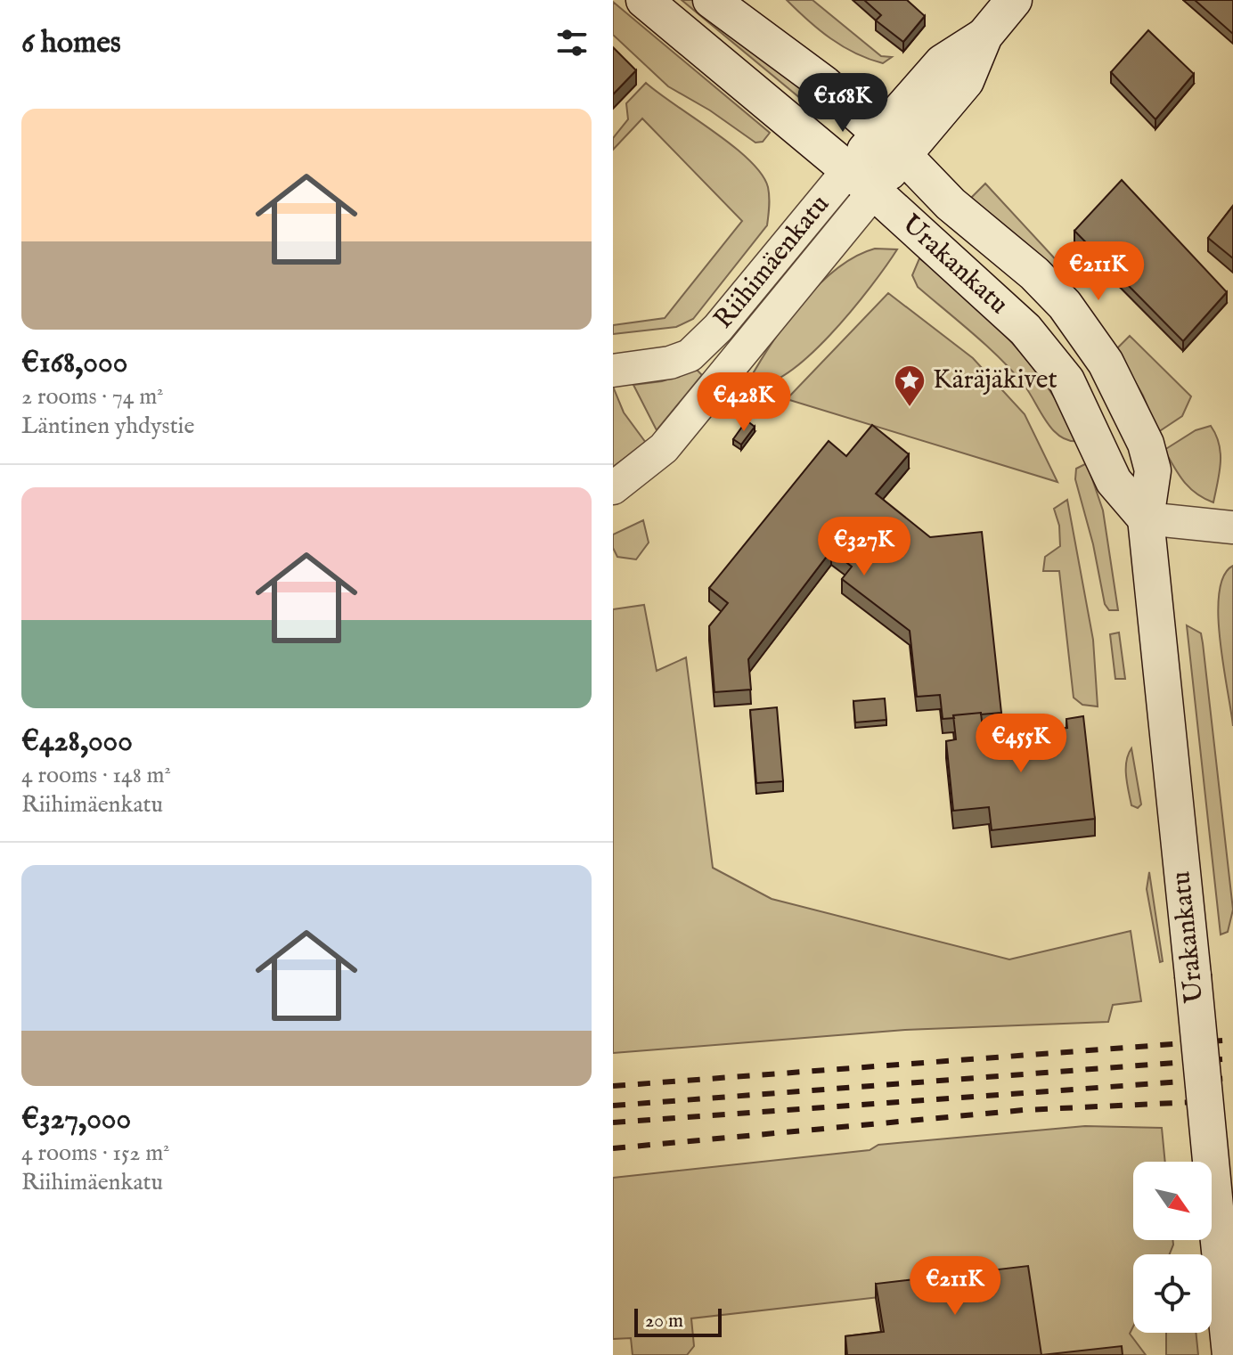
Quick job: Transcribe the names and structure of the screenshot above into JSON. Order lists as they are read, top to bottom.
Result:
{
  "streets": {
    "main road": ["Urakankatu"],
    "street": ["Riihimäenkatu"]
  },
  "crossings": [
    ["Riihimäenkatu", "Urakankatu"]
  ],
  "places": {
    "place": ["Käräjäkivet"]
  },
  "scale_bar": "20 m",
  "north": "bottom right",
  "page": {
    "heading": "6 homes",
    "price": [
      "€168K",
      "€211K",
      "€428K",
      "€327K",
      "€455K",
      "€211K"
    ],
    "list": [
      {
        "name": "€168,000",
        "note": "2 rooms · 74 m² · Läntinen yhdystie"
      },
      {
        "name": "€428,000",
        "note": "4 rooms · 148 m² · Riihimäenkatu"
      },
      {
        "name": "€327,000",
        "note": "4 rooms · 152 m² · Riihimäenkatu"
      }
    ],
    "scale": "20 m"
  }
}
